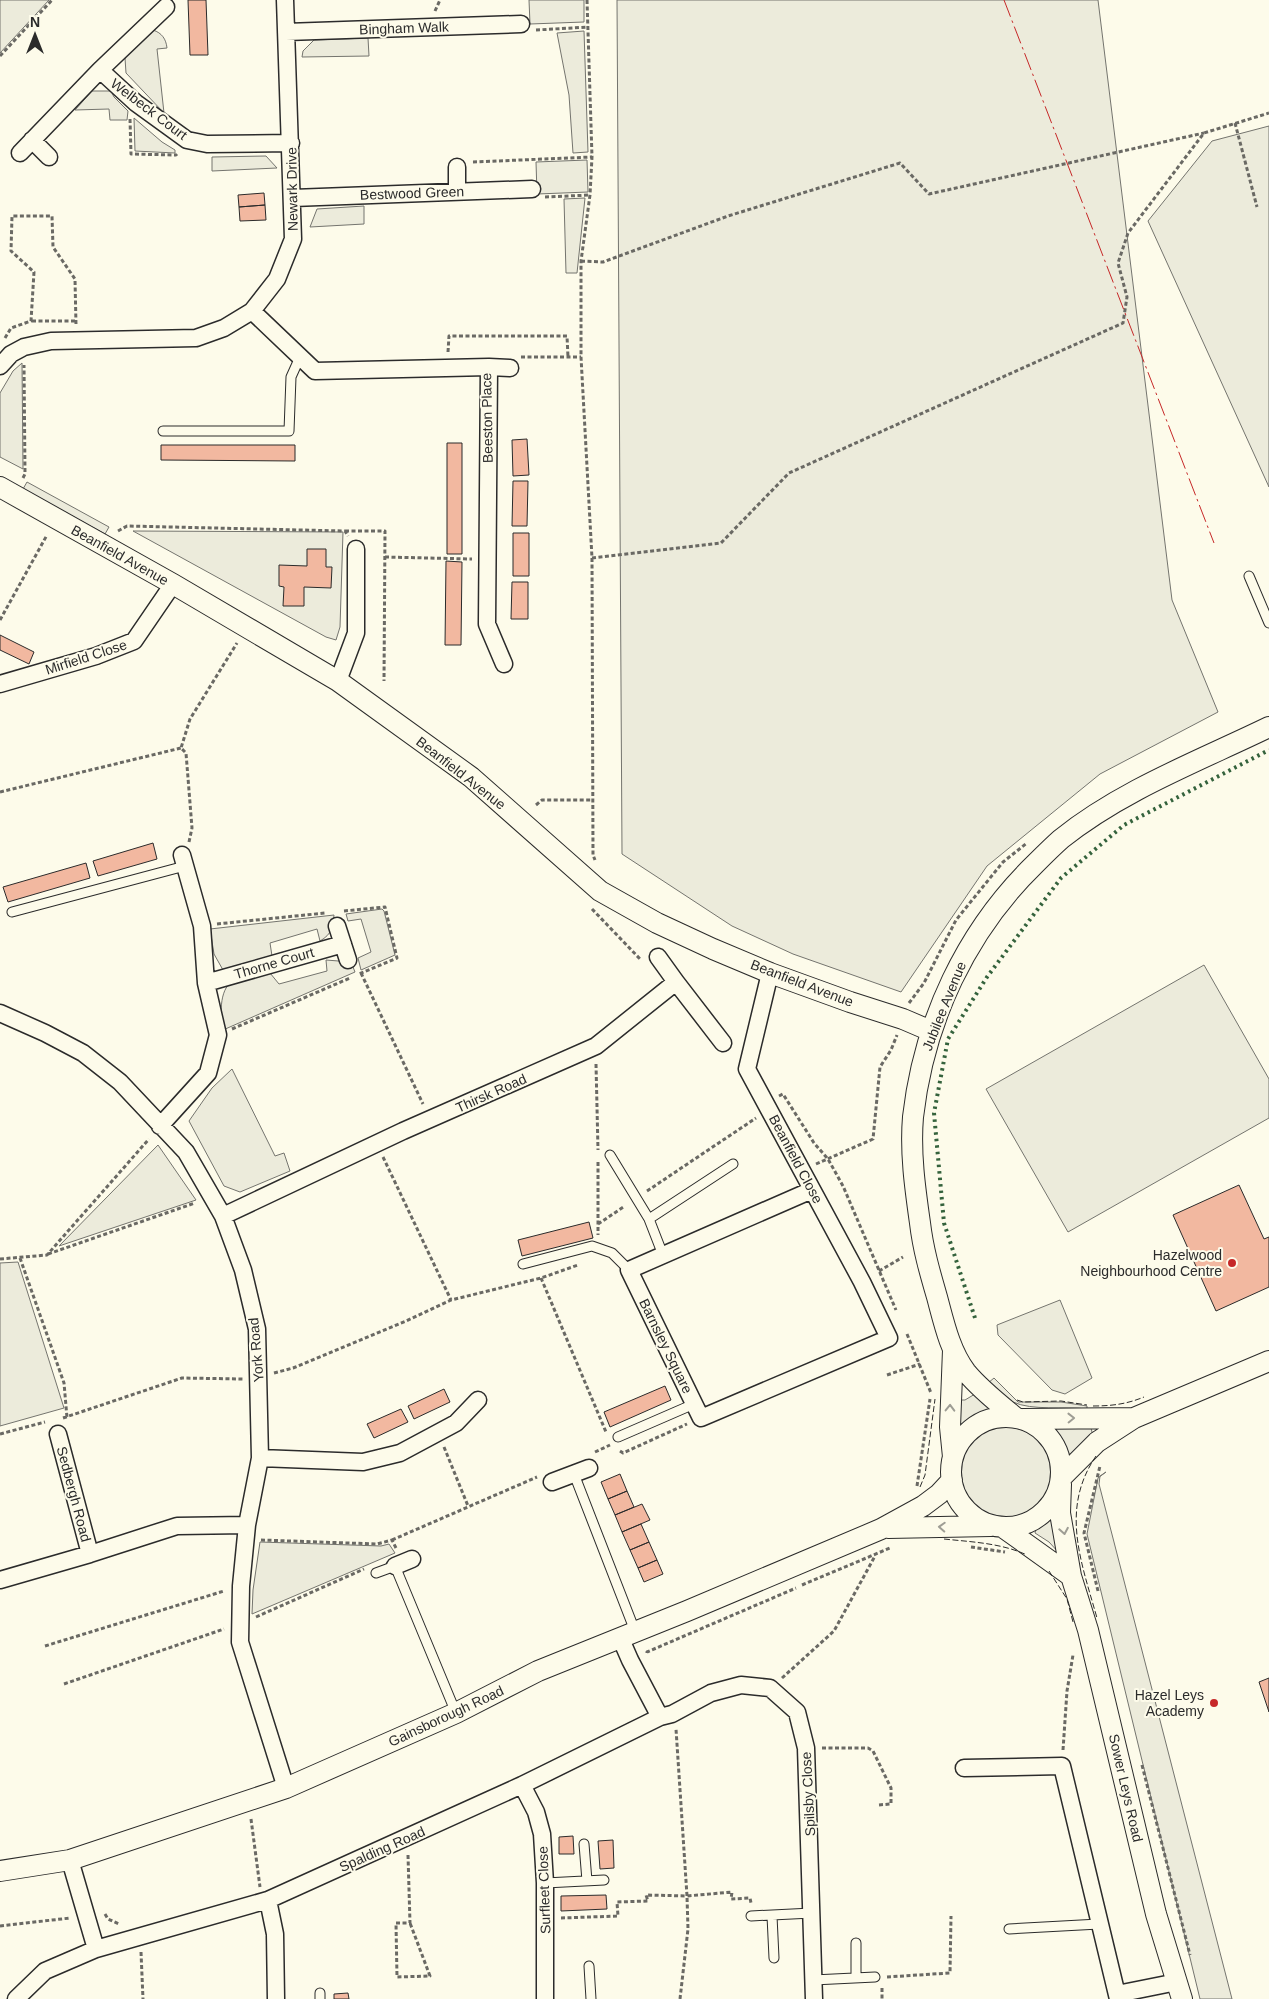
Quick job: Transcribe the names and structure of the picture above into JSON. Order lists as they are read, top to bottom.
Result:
{
  "streets": {
    "street": [
      "Bingham Walk",
      "Welbeck Court",
      "Newark Drive",
      "Bestwood Green",
      "Beeston Place",
      "Beanfield Avenue",
      "Mirfield Close",
      "Thorne Court",
      "Jubilee Avenue",
      "Thirsk Road",
      "Beanfield Close",
      "Barnsley Square",
      "York Road",
      "Sedbergh Road",
      "Gainsborough Road",
      "Sower Leys Road",
      "Spilsby Close",
      "Spalding Road",
      "Surfleet Close"
    ]
  },
  "crossings": [
    ["Bingham Walk", "Newark Drive"],
    ["Welbeck Court", "Newark Drive"],
    ["Newark Drive", "Bestwood Green"],
    ["Newark Drive", "Beeston Place"],
    ["Beanfield Avenue", "Mirfield Close"],
    ["Beanfield Avenue", "Jubilee Avenue"],
    ["Beanfield Avenue", "Beanfield Close"],
    ["Jubilee Avenue", "Gainsborough Road"],
    ["Jubilee Avenue", "Sower Leys Road"],
    ["Thirsk Road", "York Road"],
    ["Beanfield Close", "Barnsley Square"],
    ["York Road", "Sedbergh Road"],
    ["York Road", "Gainsborough Road"],
    ["Gainsborough Road", "Sower Leys Road"],
    ["Spalding Road", "Surfleet Close"]
  ],
  "places": ["Hazelwood Neighbourhood Centre", "Hazel Leys Academy"],
  "north": "top"
}
